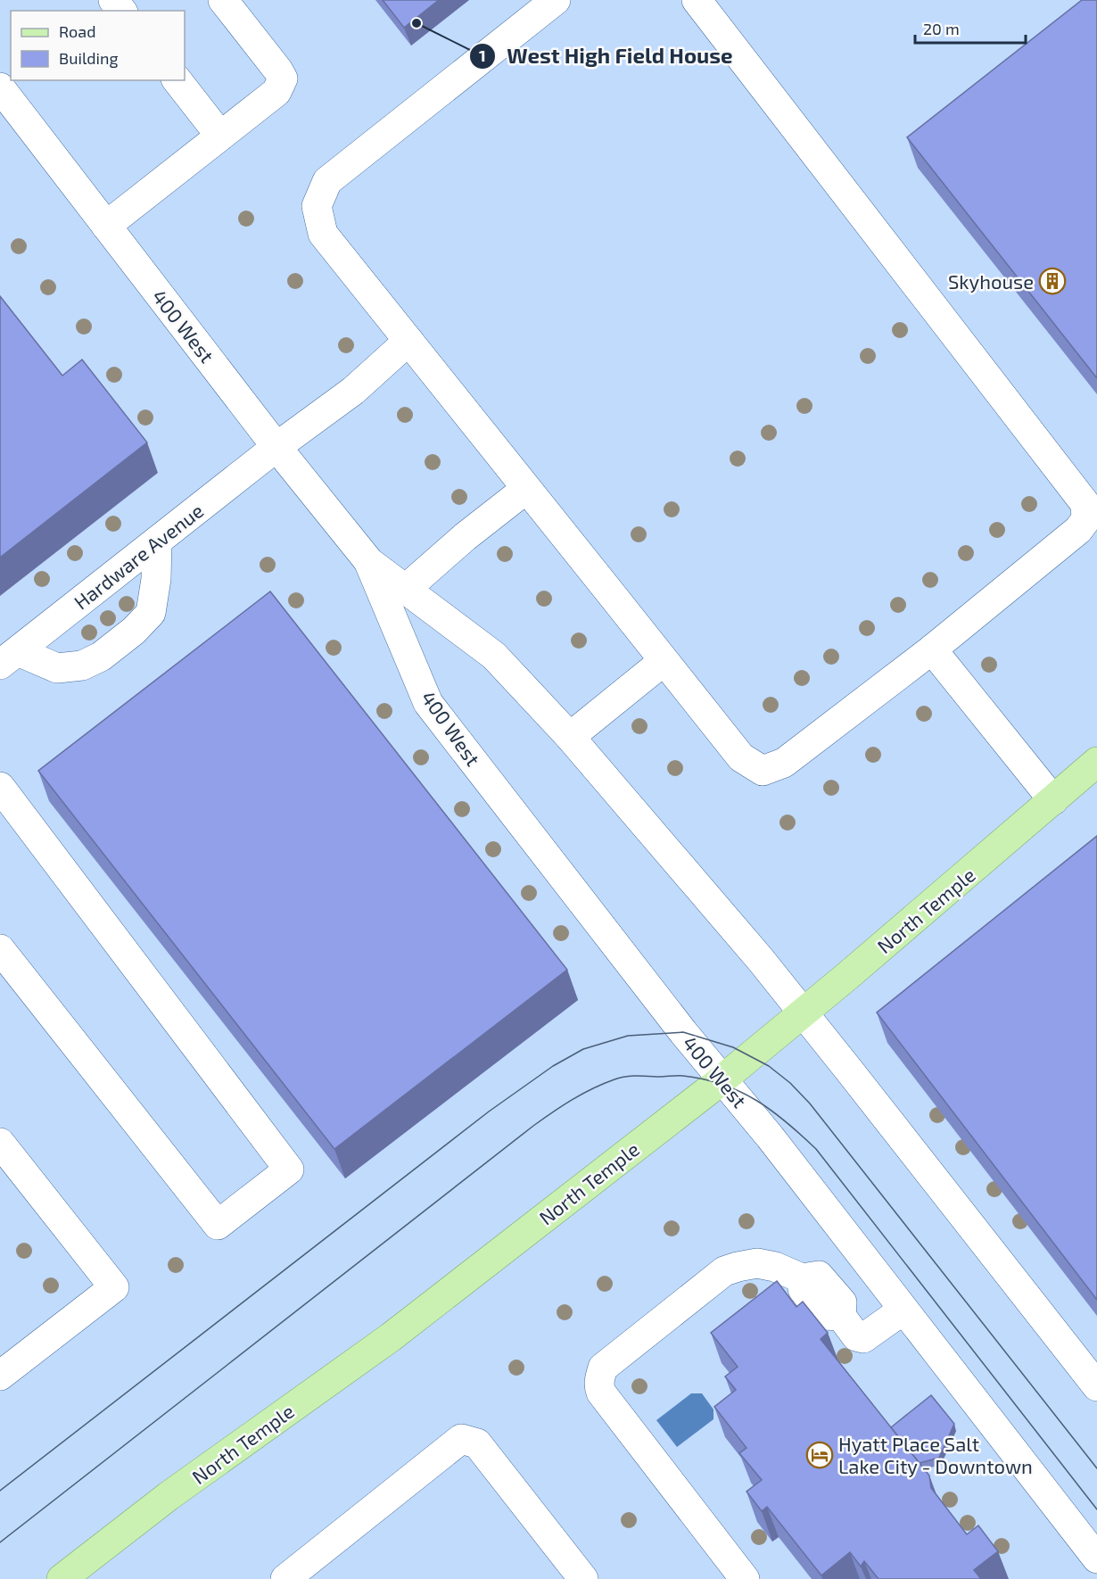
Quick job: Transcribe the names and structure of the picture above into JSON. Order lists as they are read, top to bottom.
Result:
{
  "streets": {
    "main road": ["North Temple"],
    "street": ["400 West", "Hardware Avenue"]
  },
  "crossings": [
    ["400 West", "Hardware Avenue"],
    ["400 West", "North Temple"]
  ],
  "places": {
    "other": ["West High Field House"],
    "building": ["Skyhouse"],
    "hotel": ["Hyatt Place Salt Lake City - Downtown"]
  },
  "legend": ["Road", "Building"],
  "scale_bar": "20 m"
}
